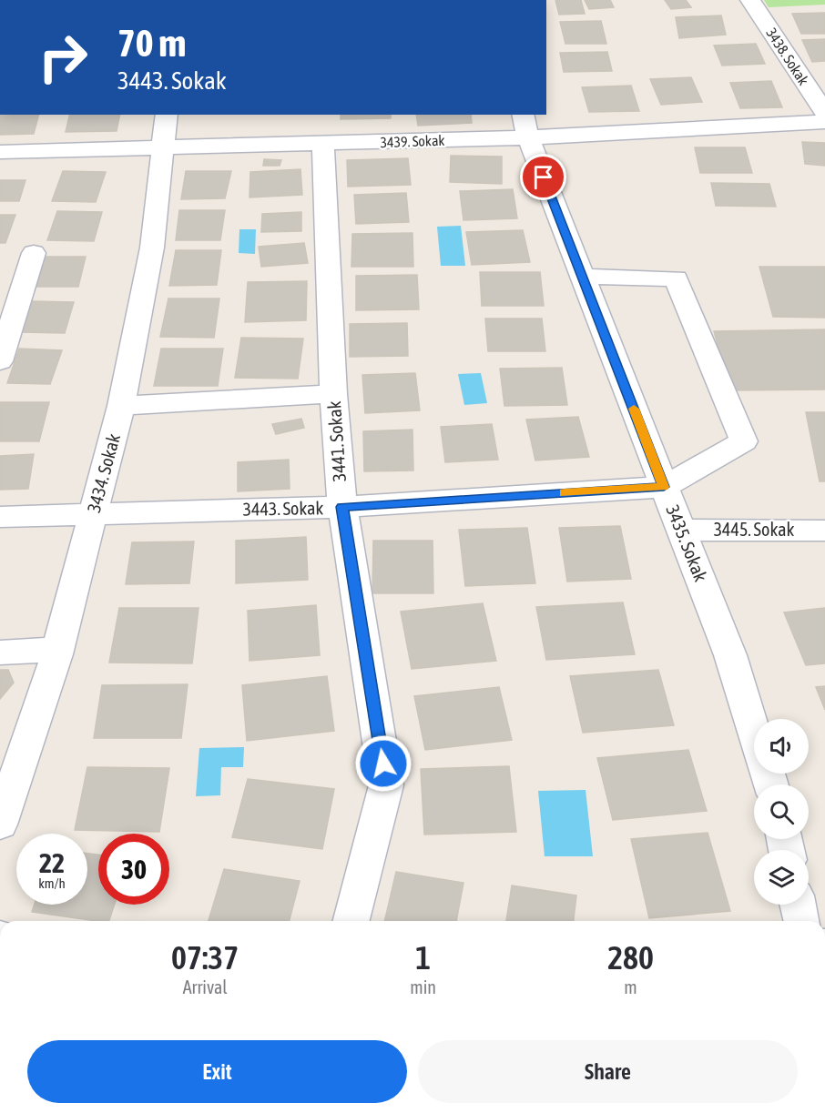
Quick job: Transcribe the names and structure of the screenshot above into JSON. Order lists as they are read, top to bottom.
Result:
{
  "streets": {
    "street": [
      "3438. Sokak",
      "3439. Sokak",
      "3441. Sokak",
      "3434. Sokak",
      "3443. Sokak",
      "3445. Sokak",
      "3435. Sokak"
    ]
  },
  "crossings": [
    ["3439. Sokak", "3441. Sokak"],
    ["3439. Sokak", "3434. Sokak"],
    ["3439. Sokak", "3435. Sokak"],
    ["3441. Sokak", "3443. Sokak"],
    ["3434. Sokak", "3443. Sokak"],
    ["3443. Sokak", "3435. Sokak"],
    ["3445. Sokak", "3435. Sokak"]
  ],
  "page": {
    "turn": ["70 m", "3443. Sokak"],
    "speed": "22 km/h",
    "limit": "30",
    "eta": [
      "07:37",
      "Arrival",
      "1",
      "min",
      "280",
      "m"
    ],
    "buttons": ["Exit", "Share"]
  }
}
